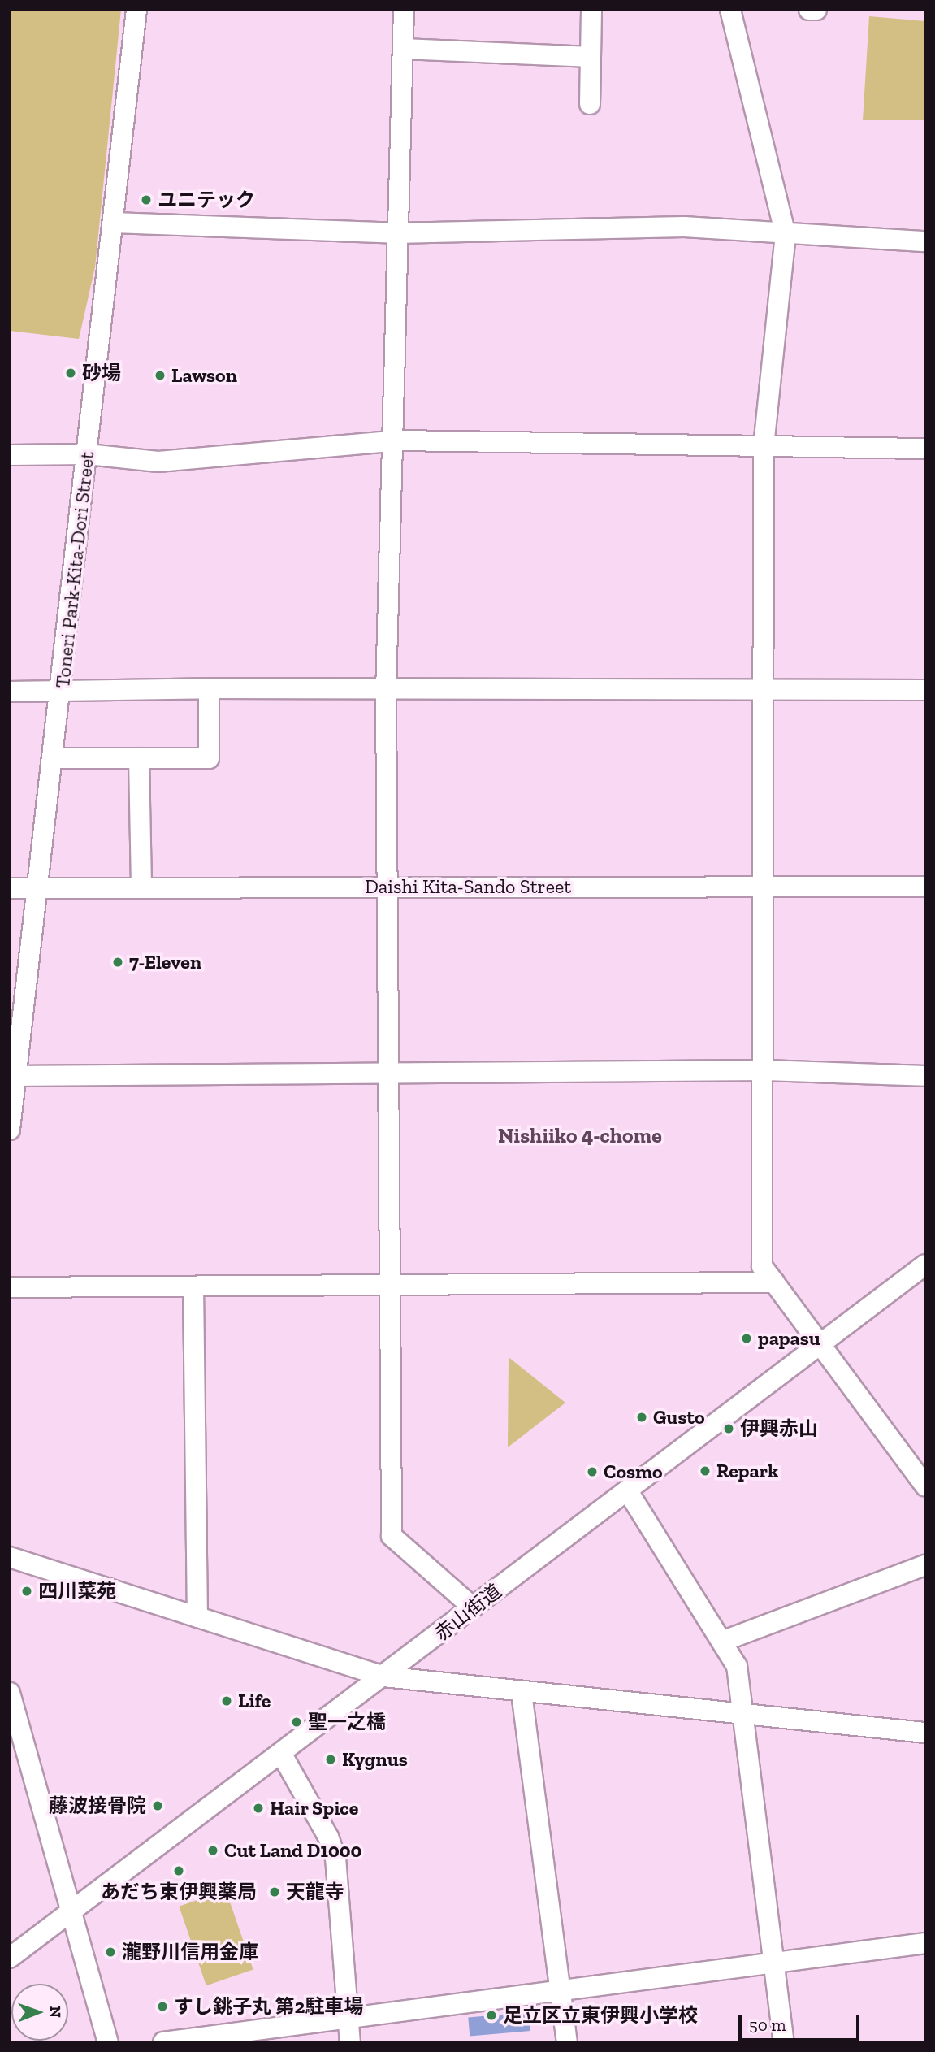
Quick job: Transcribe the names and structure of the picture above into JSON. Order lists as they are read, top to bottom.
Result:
{
  "streets": {
    "street": ["Toneri Park-Kita-Dori Street", "Daishi Kita-Sando Street", "赤山街道"]
  },
  "crossings": [
    ["Toneri Park-Kita-Dori Street", "Daishi Kita-Sando Street"]
  ],
  "districts": ["Nishiiko 4-chome"],
  "places": [
    "ユニテック",
    "砂場",
    "Lawson",
    "7-Eleven",
    "papasu",
    "Gusto",
    "伊興赤山",
    "Repark",
    "Cosmo",
    "四川菜苑",
    "Life",
    "聖一之橋",
    "Kygnus",
    "藤波接骨院",
    "Hair Spice",
    "Cut Land D1000",
    "あだち東伊興薬局",
    "天龍寺",
    "瀧野川信用金庫",
    "すし銚子丸 第2駐車場",
    "足立区立東伊興小学校"
  ],
  "scale_bar": "50 m",
  "north": "right"
}
